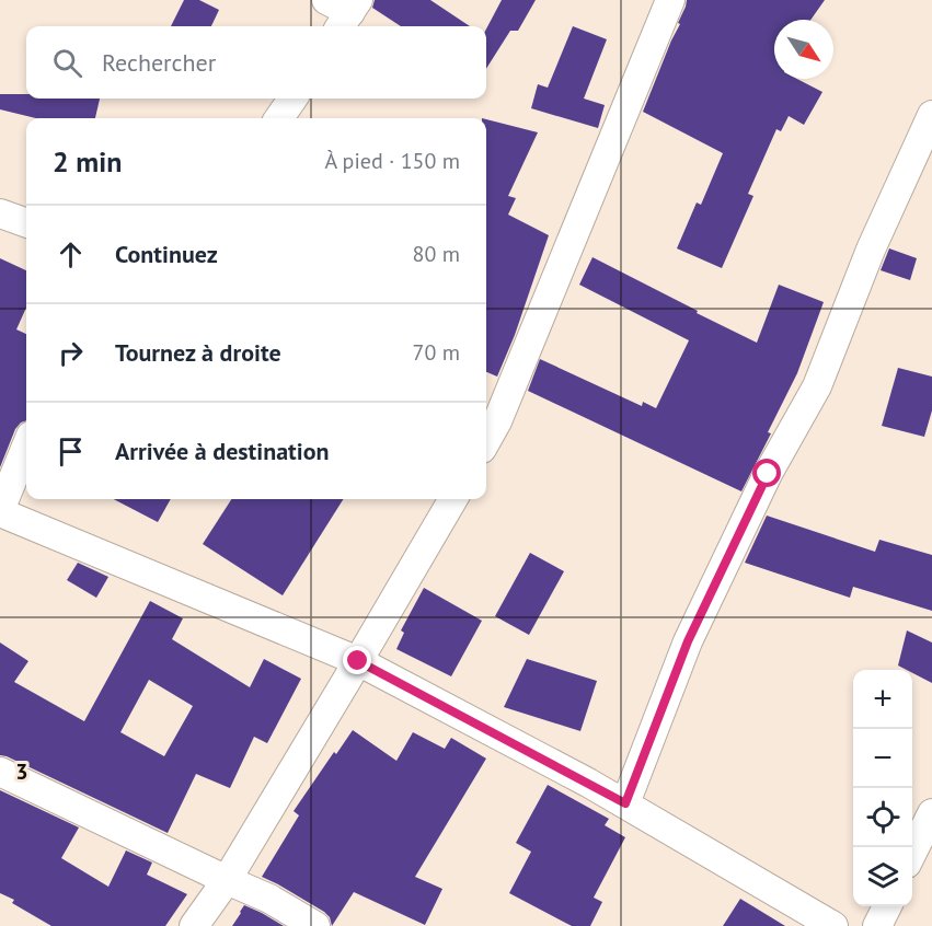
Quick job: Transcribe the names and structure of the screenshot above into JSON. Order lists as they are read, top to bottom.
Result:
{
  "north": "bottom right",
  "page": {
    "search": "Rechercher",
    "heading": ["2 min", "À pied · 150 m"],
    "list": [
      ["Continuez", "80 m"],
      ["Tournez à droite", "70 m"],
      "Arrivée à destination"
    ],
    "map_buttons": ["+", "−"]
  },
  "grid": {
    "rows": ["3"]
  }
}
